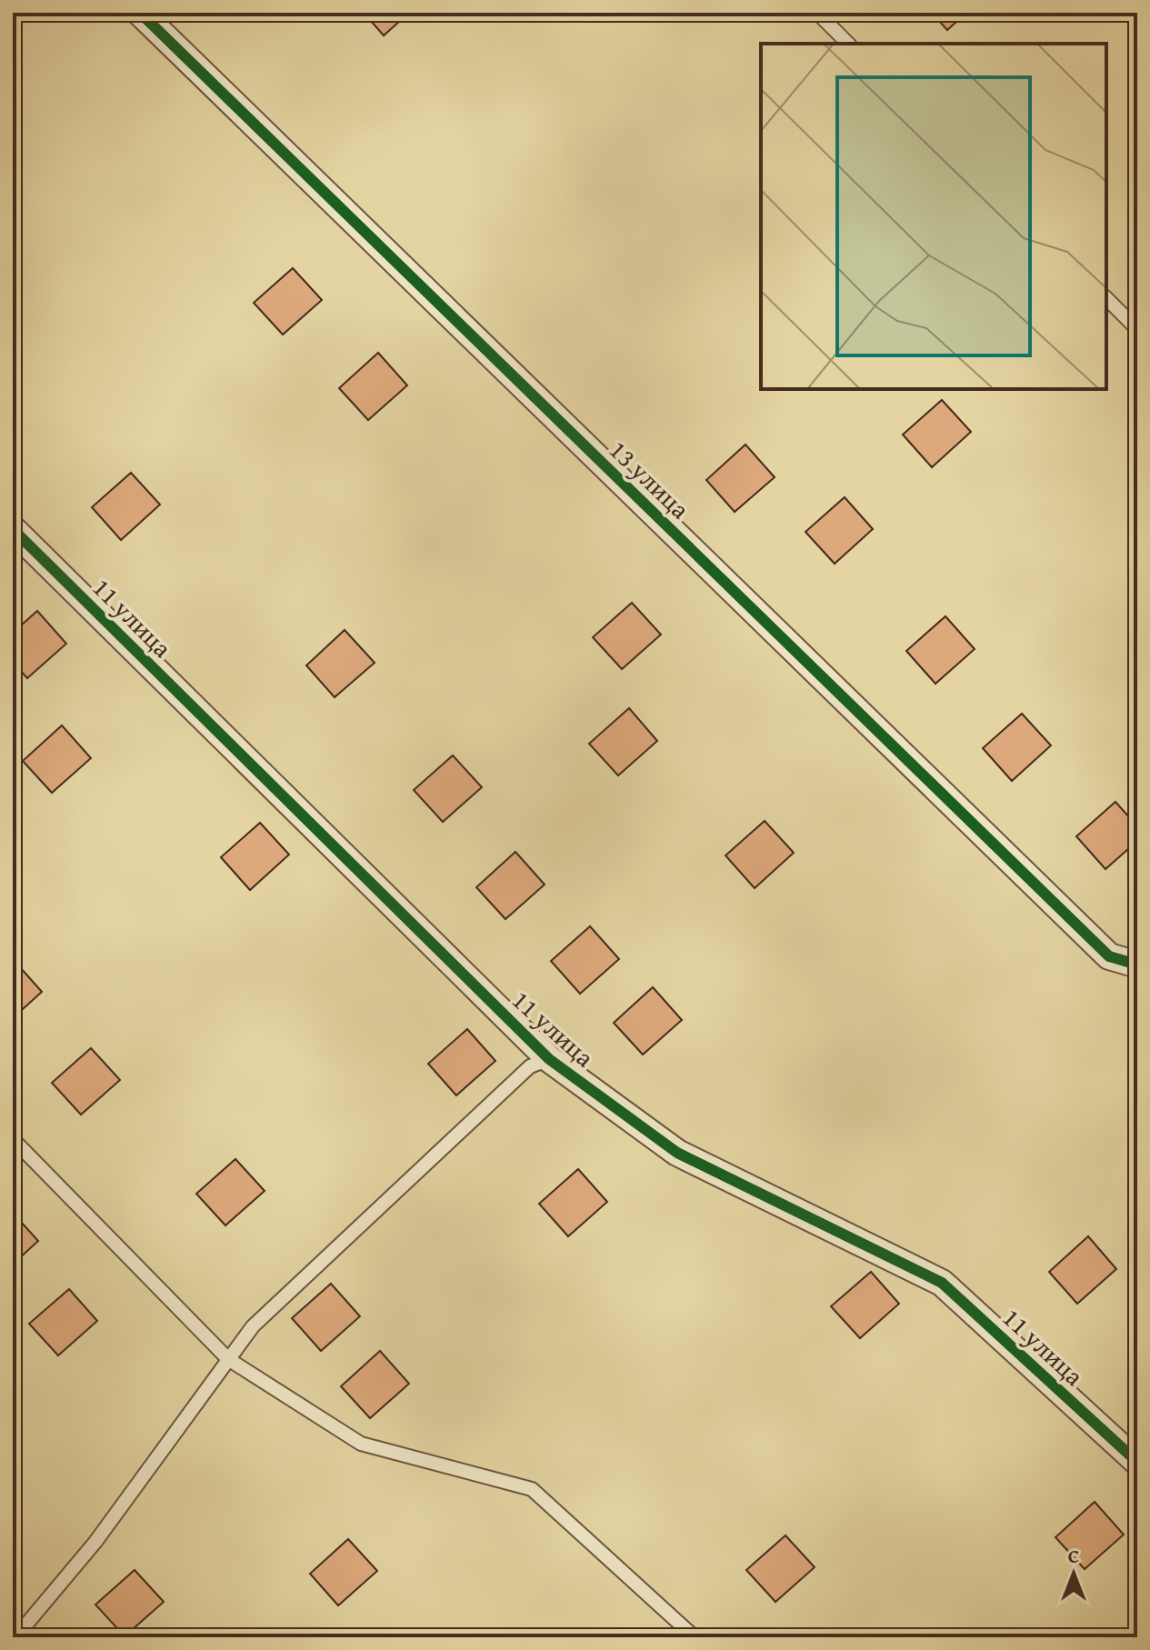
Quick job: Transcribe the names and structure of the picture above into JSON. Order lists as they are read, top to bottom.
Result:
{
  "streets": {
    "street": ["13 улица", "11 улица"]
  },
  "north": "top"
}
